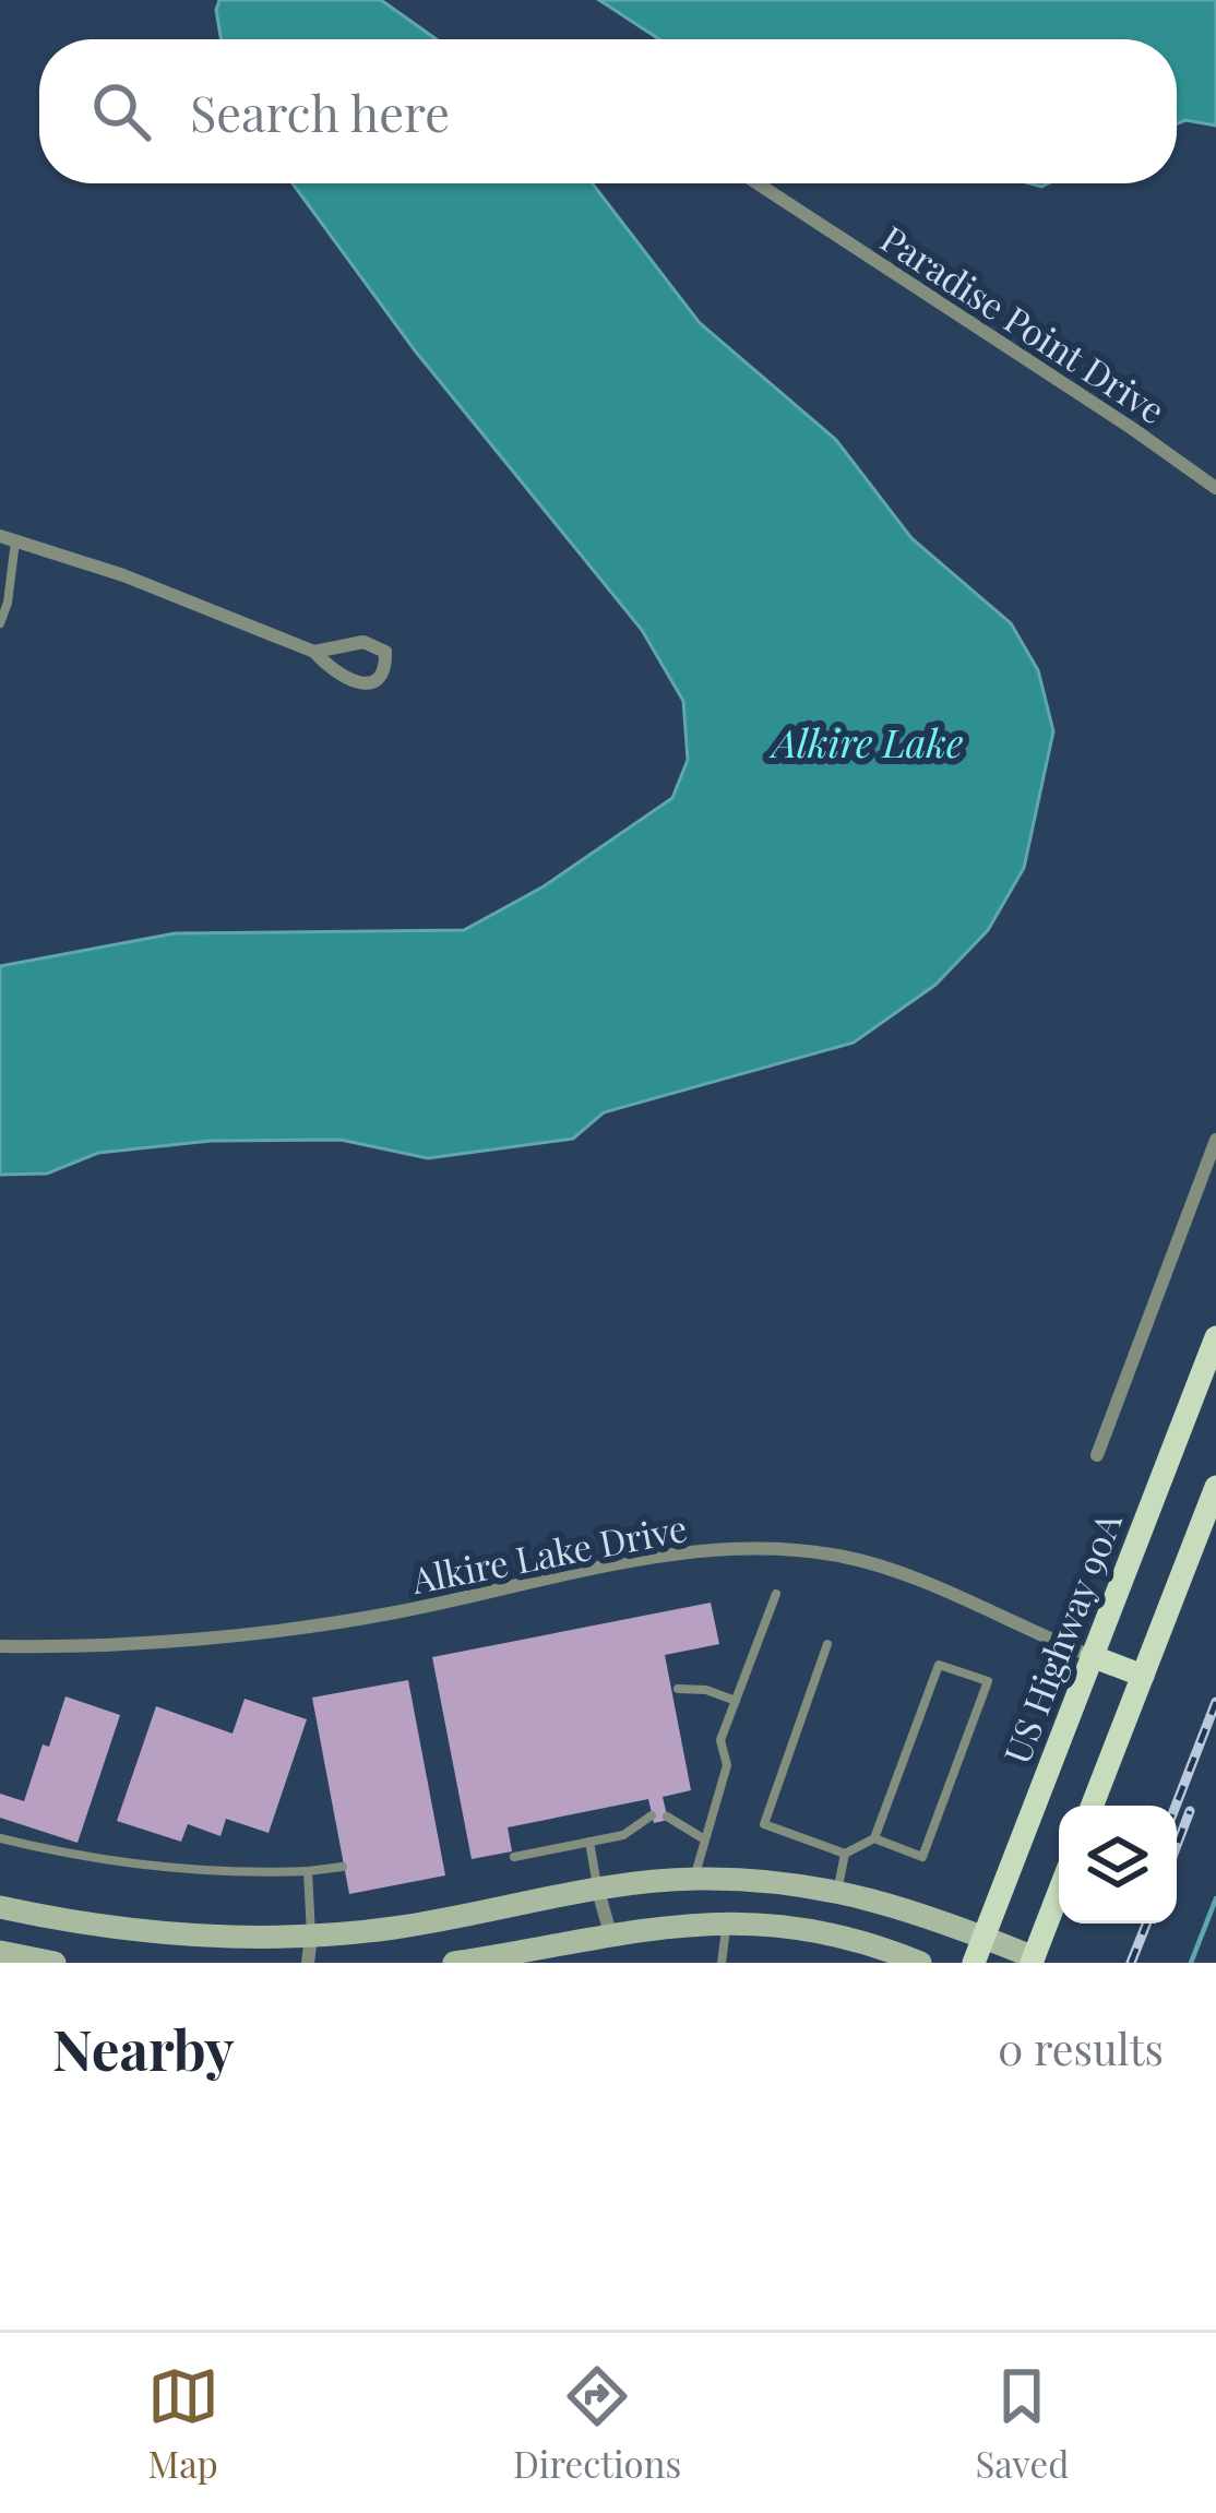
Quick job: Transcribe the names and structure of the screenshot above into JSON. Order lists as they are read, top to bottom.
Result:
{
  "streets": {
    "main road": ["US Highway 90A"],
    "street": ["Paradise Point Drive", "Alkire Lake Drive"]
  },
  "crossings": [
    ["Alkire Lake Drive", "US Highway 90A"]
  ],
  "water": ["Alkire Lake"],
  "page": {
    "search": "Search here",
    "heading": ["Nearby", "0 results"],
    "nav": ["Map", "Directions", "Saved"]
  }
}
